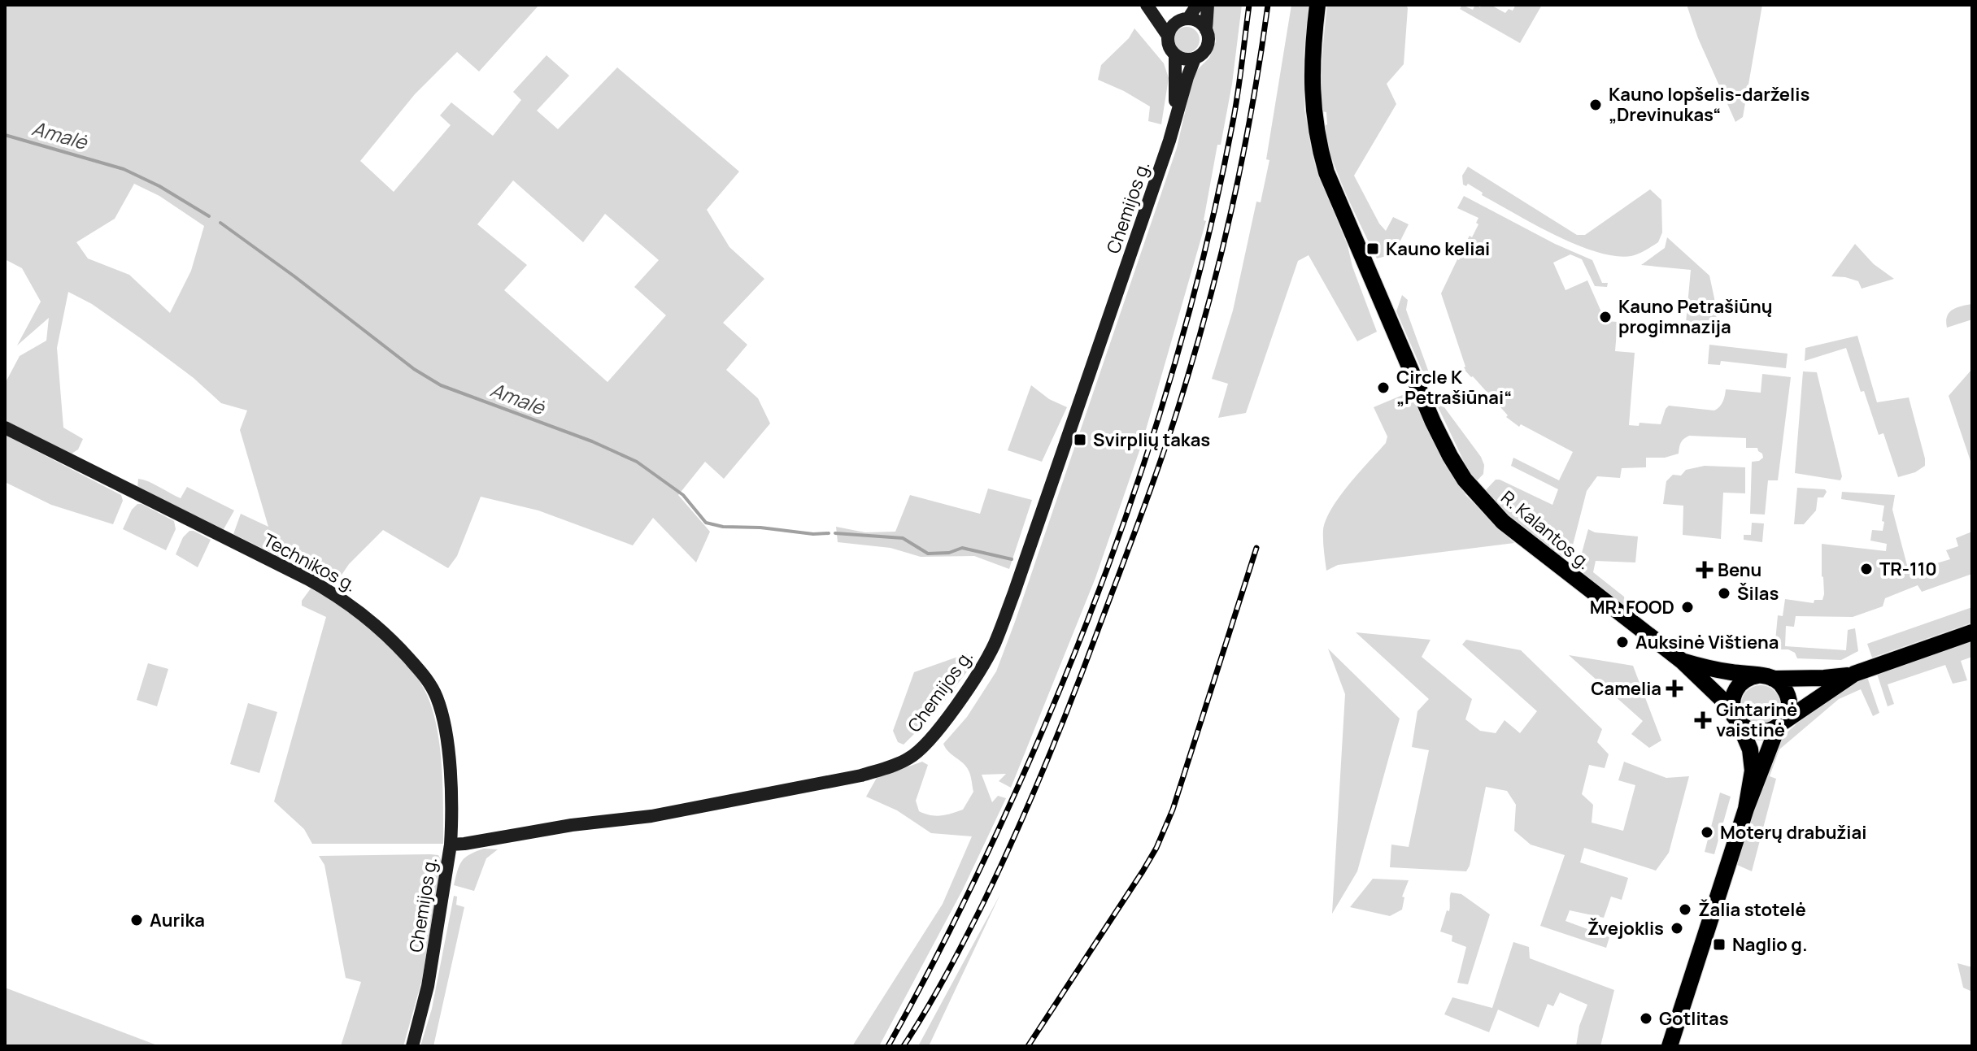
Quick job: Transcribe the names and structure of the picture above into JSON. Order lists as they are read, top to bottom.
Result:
{
  "streets": {
    "main road": ["Chemijos g.", "R. Kalantos g.", "Technikos g."]
  },
  "crossings": [
    ["Chemijos g.", "Technikos g."]
  ],
  "water": ["Amalė"],
  "places": {
    "other": [
      "Kauno lopšelis-darželis „Drevinukas“",
      "Kauno Petrašiūnų progimnazija",
      "Circle K „Petrašiūnai“",
      "TR-110",
      "Šilas",
      "MR. FOOD",
      "Auksinė Vištiena",
      "Moterų drabužiai",
      "Žalia stotelė",
      "Aurika",
      "Žvejoklis",
      "Gotlitas"
    ],
    "transit": ["Kauno keliai", "Svirplių takas", "Naglio g."],
    "health": ["Benu", "Camelia", "Gintarinė vaistinė"]
  }
}
